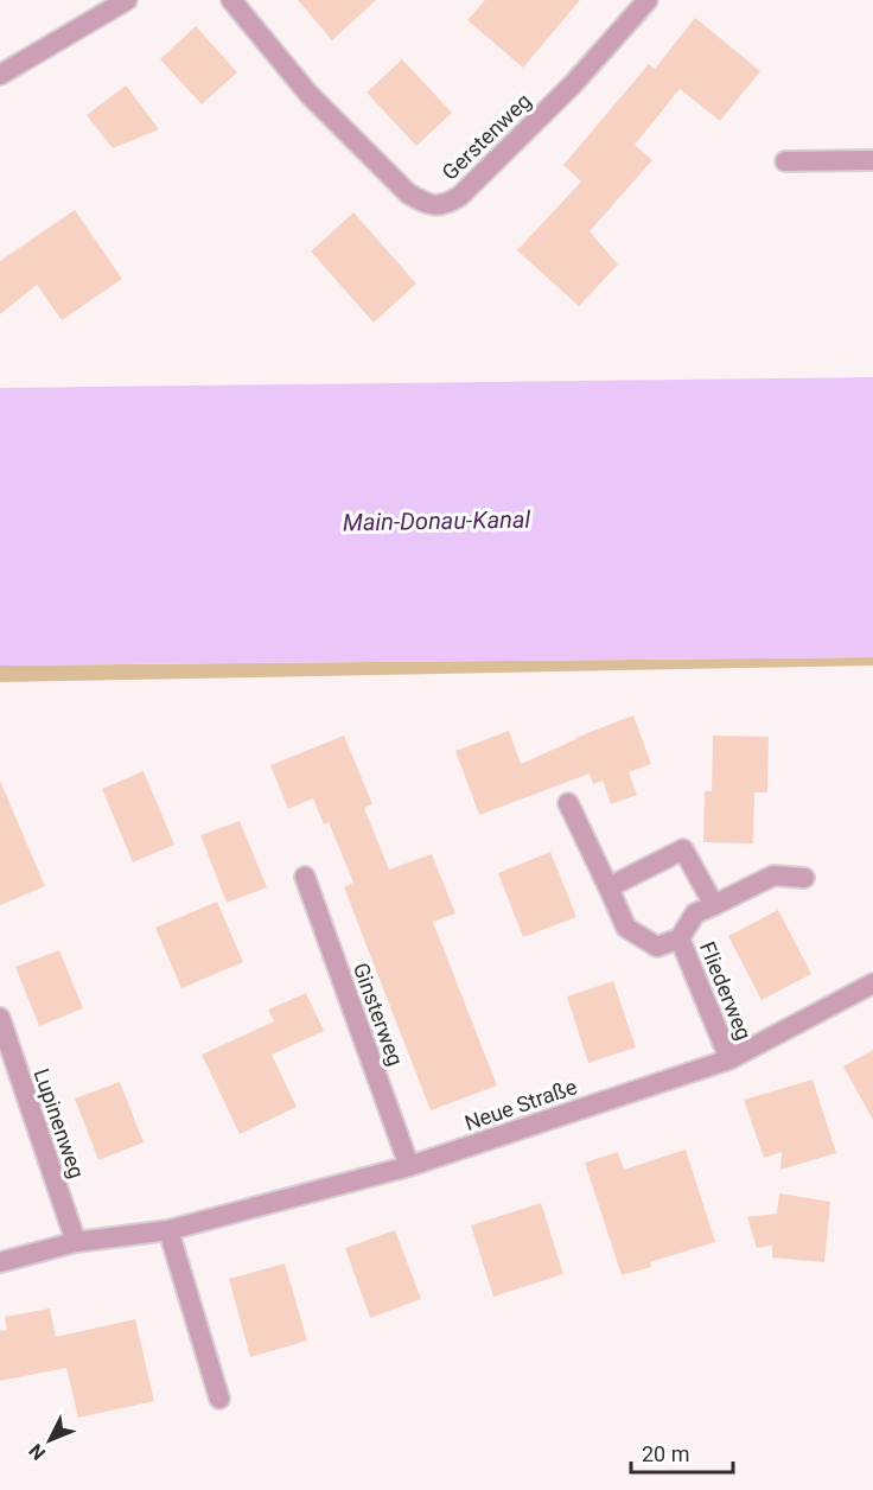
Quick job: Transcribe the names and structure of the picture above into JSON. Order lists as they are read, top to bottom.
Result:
{
  "streets": {
    "street": [
      "Gerstenweg",
      "Fliederweg",
      "Ginsterweg",
      "Neue Straße",
      "Lupinenweg"
    ]
  },
  "crossings": [
    ["Fliederweg", "Neue Straße"],
    ["Ginsterweg", "Neue Straße"],
    ["Neue Straße", "Lupinenweg"]
  ],
  "water": ["Main-Donau-Kanal"],
  "scale_bar": "20 m",
  "north": "bottom left"
}
